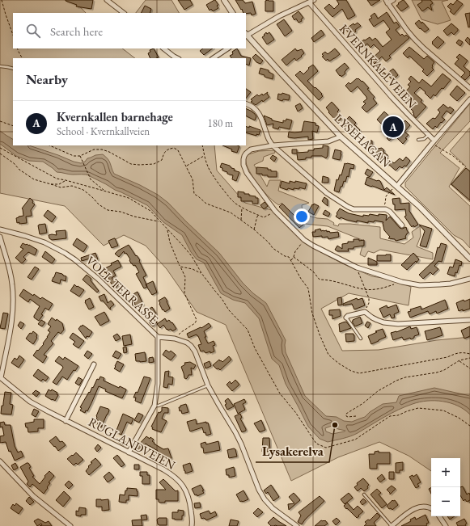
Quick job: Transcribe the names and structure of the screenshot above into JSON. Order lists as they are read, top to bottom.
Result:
{
  "streets": {
    "street": [
      "KVERNKALLVEIEN",
      "LYSEHAGAN",
      "VOLL TERRASSE",
      "RUGLANDVEIEN"
    ]
  },
  "places": ["Lysakerelva"],
  "page": {
    "search": "Search here",
    "heading": "Nearby",
    "list": [
      {
        "mark": "A",
        "name": "Kvernkallen barnehage",
        "note": "School · Kvernkallveien",
        "value": "180 m"
      }
    ],
    "pins": "A",
    "map_buttons": ["+", "−"]
  }
}
